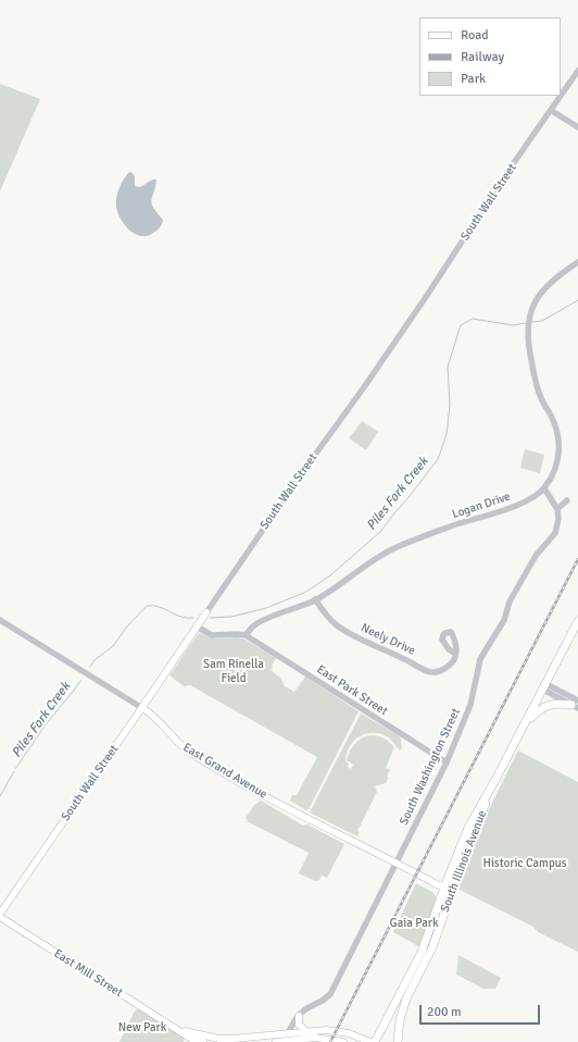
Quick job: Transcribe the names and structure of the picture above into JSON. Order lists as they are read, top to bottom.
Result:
{
  "streets": {
    "highway": ["South Illinois Avenue"],
    "main road": ["South Wall Street", "East Grand Avenue", "East Mill Street"],
    "street": [
      "Logan Drive",
      "Neely Drive",
      "East Park Street",
      "South Washington Street"
    ]
  },
  "crossings": [
    ["South Wall Street", "East Grand Avenue"],
    ["Logan Drive", "Neely Drive"],
    ["Logan Drive", "East Park Street"],
    ["East Park Street", "South Washington Street"],
    ["South Washington Street", "East Grand Avenue"],
    ["South Washington Street", "East Mill Street"],
    ["East Grand Avenue", "South Illinois Avenue"]
  ],
  "water": ["Piles Fork Creek"],
  "parks": [
    "Sam Rinella Field",
    "Historic Campus",
    "Gaia Park",
    "New Park"
  ],
  "legend": ["Road", "Railway", "Park"],
  "scale_bar": "200 m"
}
